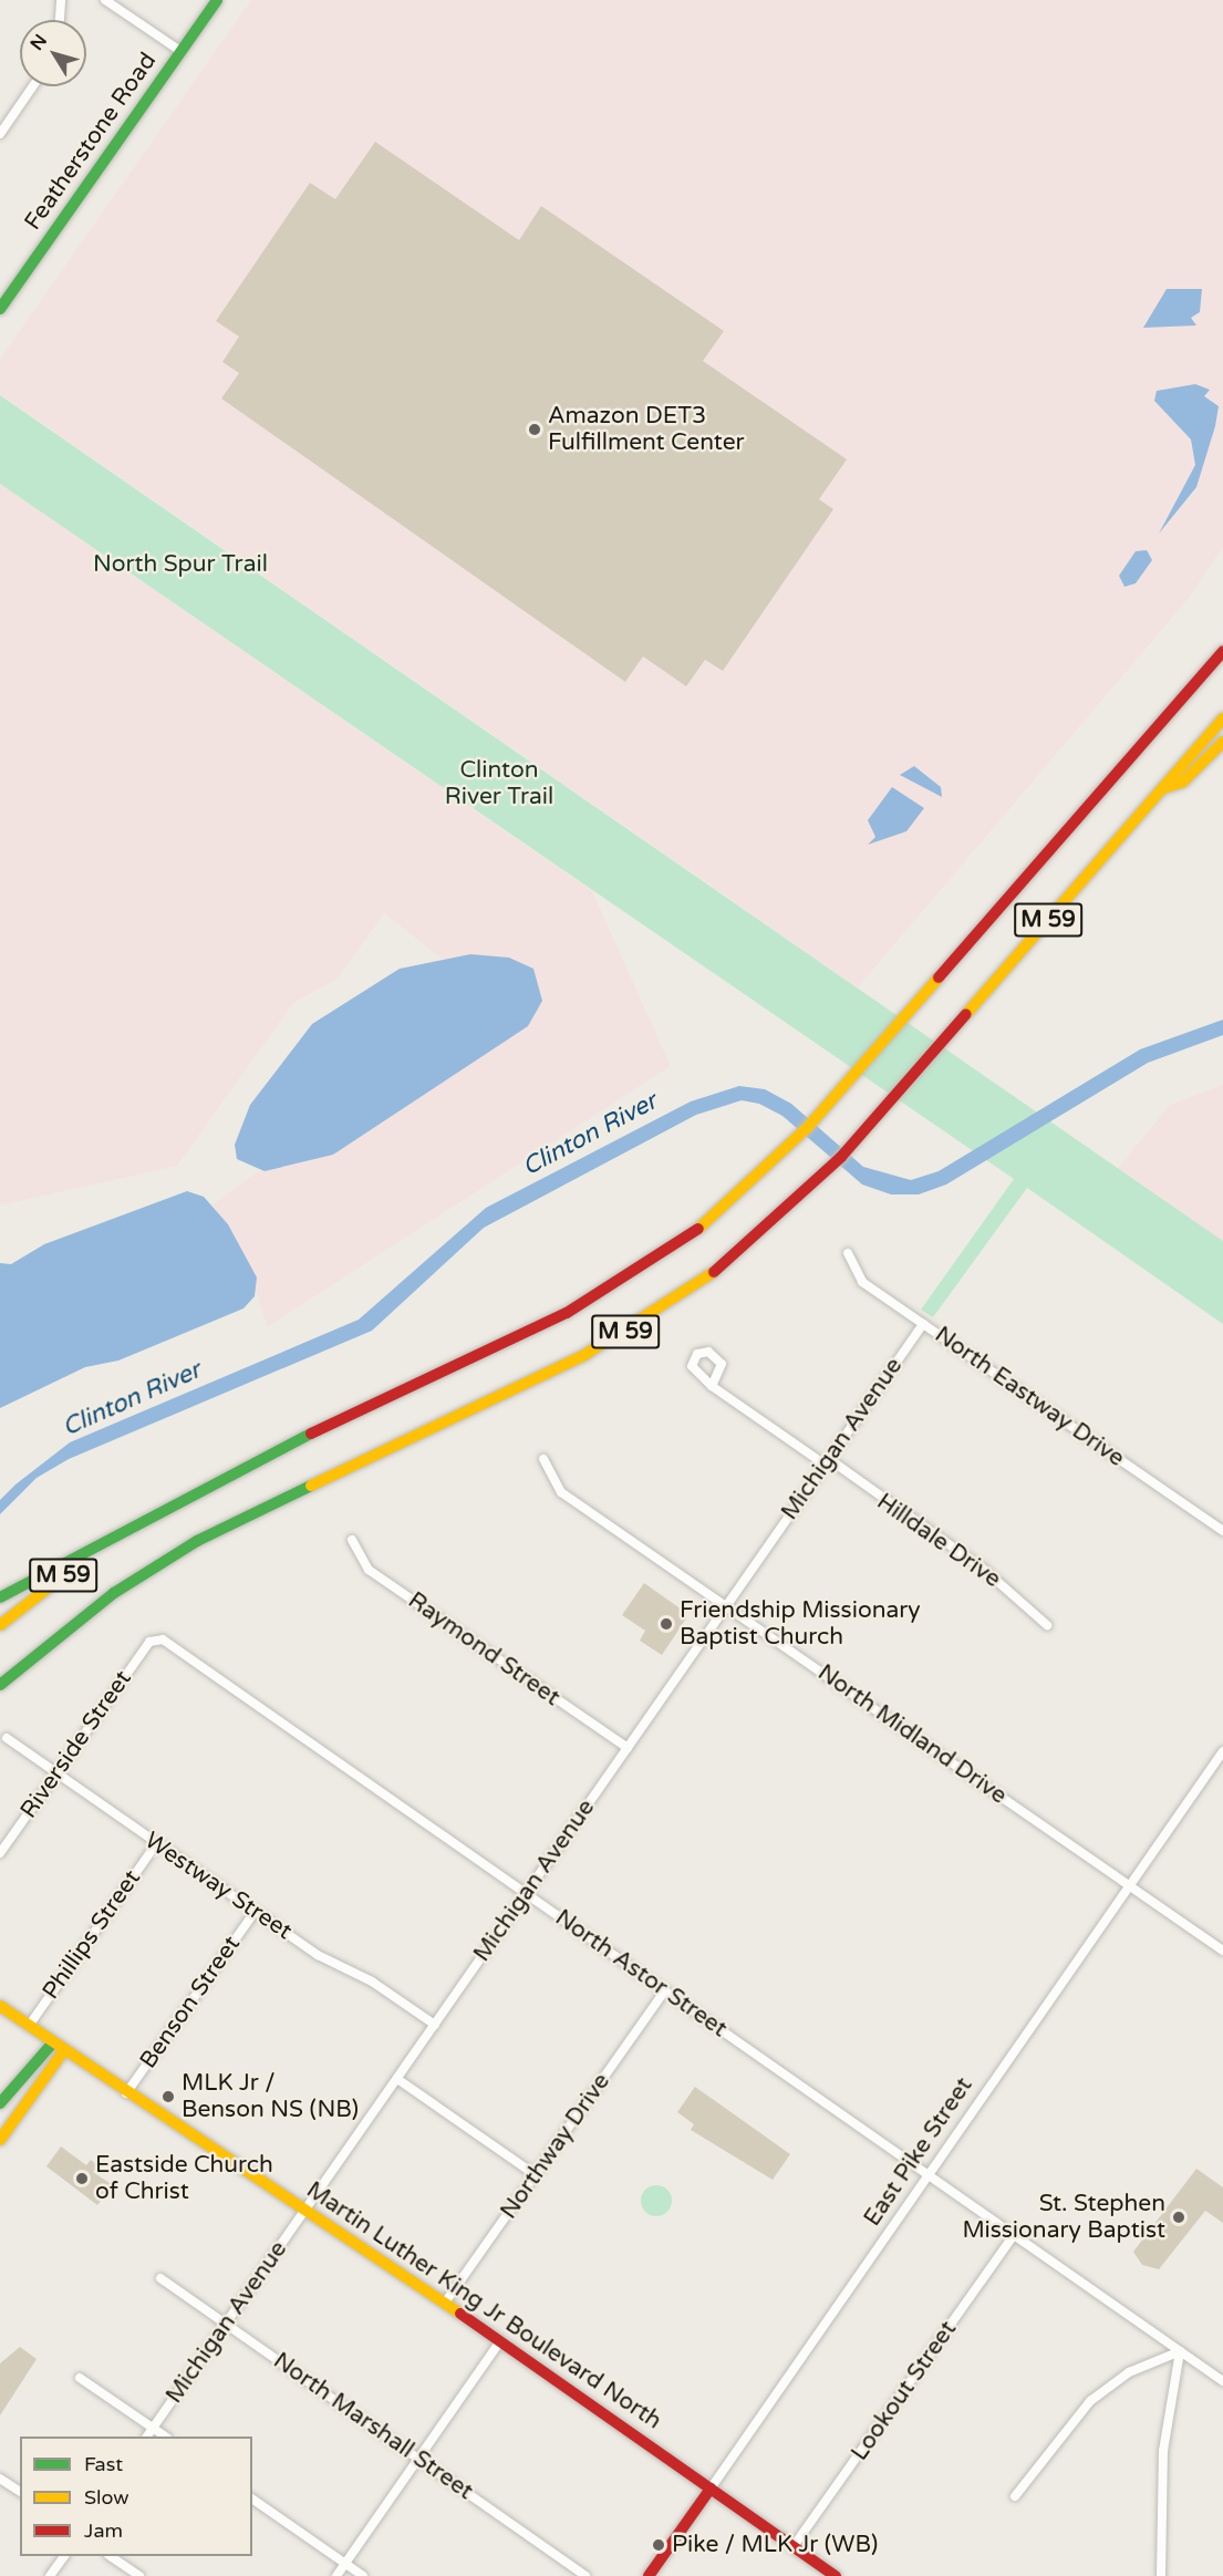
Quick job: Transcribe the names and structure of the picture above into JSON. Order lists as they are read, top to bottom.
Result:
{
  "streets": {
    "main road": [
      "Featherstone Road",
      "M 59",
      "East Pike Street",
      "Martin Luther King Jr Boulevard North"
    ],
    "street": [
      "North Eastway Drive",
      "Michigan Avenue",
      "Hilldale Drive",
      "Raymond Street",
      "North Midland Drive",
      "Riverside Street",
      "Westway Street",
      "Phillips Street",
      "North Astor Street",
      "Benson Street",
      "Northway Drive",
      "Lookout Street",
      "North Marshall Street"
    ]
  },
  "crossings": [
    ["North Eastway Drive", "Michigan Avenue"],
    ["Michigan Avenue", "Hilldale Drive"],
    ["Michigan Avenue", "Raymond Street"],
    ["Michigan Avenue", "North Midland Drive"],
    ["Michigan Avenue", "Westway Street"],
    ["Michigan Avenue", "North Astor Street"],
    ["Michigan Avenue", "Martin Luther King Jr Boulevard North"],
    ["Michigan Avenue", "North Marshall Street"],
    ["North Midland Drive", "East Pike Street"],
    ["Riverside Street", "Westway Street"],
    ["Riverside Street", "North Astor Street"],
    ["Westway Street", "Phillips Street"],
    ["Westway Street", "Benson Street"],
    ["Phillips Street", "Martin Luther King Jr Boulevard North"],
    ["North Astor Street", "Northway Drive"],
    ["North Astor Street", "East Pike Street"],
    ["North Astor Street", "Lookout Street"],
    ["Benson Street", "Martin Luther King Jr Boulevard North"],
    ["Northway Drive", "Martin Luther King Jr Boulevard North"],
    ["East Pike Street", "Martin Luther King Jr Boulevard North"],
    ["Martin Luther King Jr Boulevard North", "Lookout Street"]
  ],
  "water": ["Clinton River"],
  "parks": ["North Spur Trail", "Clinton River Trail"],
  "places": [
    "Amazon DET3 Fulfillment Center",
    "Friendship Missionary Baptist Church",
    "MLK Jr / Benson NS (NB)",
    "Eastside Church of Christ",
    "St. Stephen Missionary Baptist",
    "Pike / MLK Jr (WB)"
  ],
  "legend": ["Fast", "Slow", "Jam"],
  "north": "top left"
}
